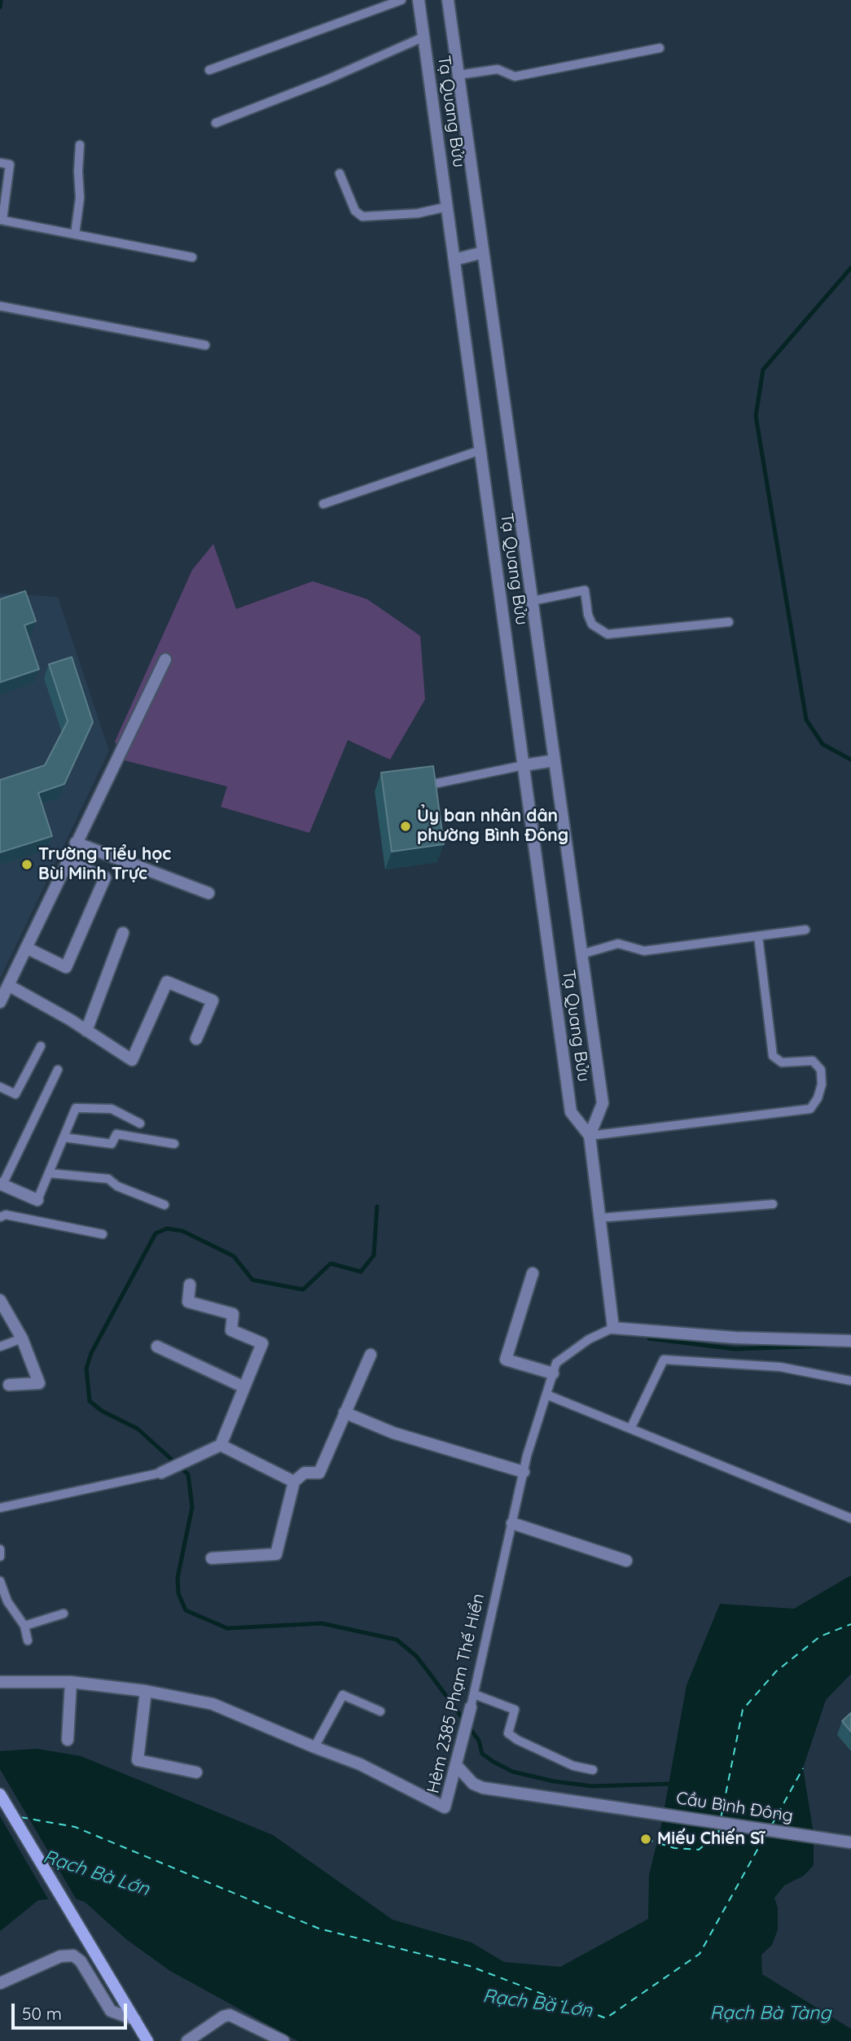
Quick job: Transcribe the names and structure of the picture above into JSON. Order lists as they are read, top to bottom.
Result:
{
  "streets": {
    "street": ["Tạ Quang Bửu", "Hẻm 2385 Phạm Thế Hiển", "Cầu Bình Đông"]
  },
  "crossings": [
    ["Tạ Quang Bửu", "Hẻm 2385 Phạm Thế Hiển"],
    ["Hẻm 2385 Phạm Thế Hiển", "Cầu Bình Đông"]
  ],
  "water": ["Rạch Bà Lớn", "Rạch Bà Tàng"],
  "places": ["Ủy ban nhân dân phường Bình Đông", "Trường Tiểu học Bùi Minh Trực", "Miếu Chiến Sĩ"],
  "scale_bar": "50 m"
}
